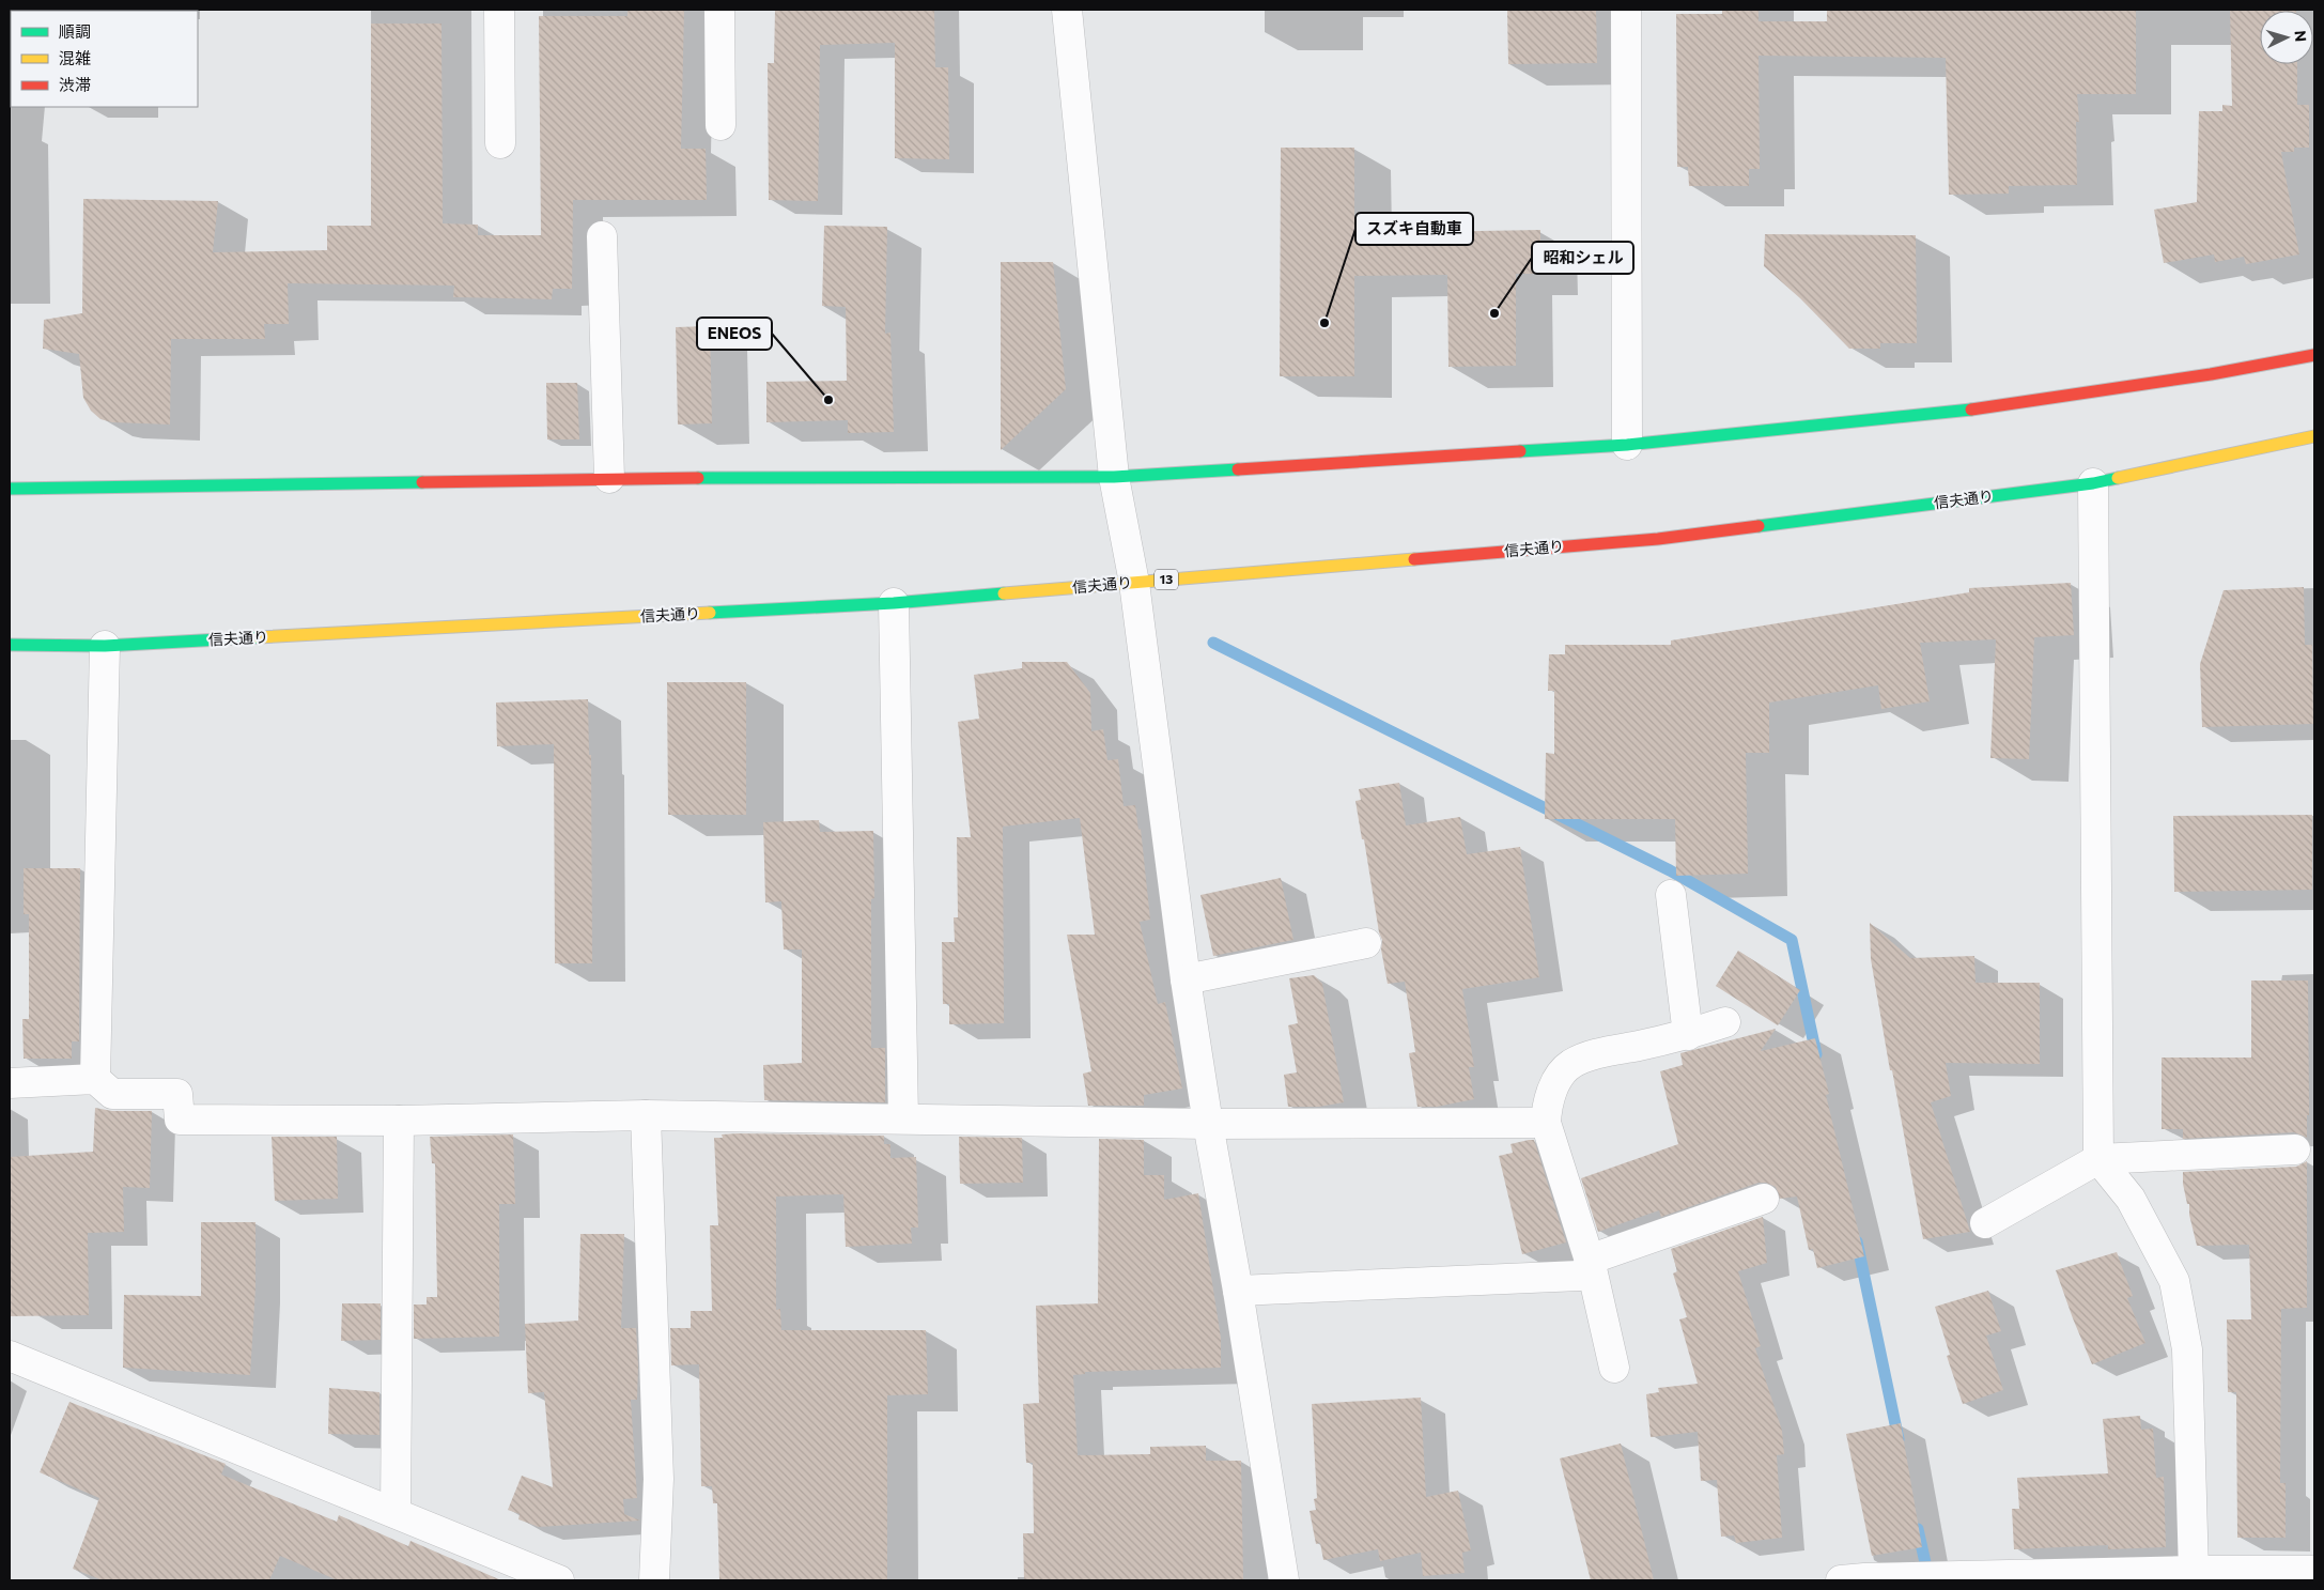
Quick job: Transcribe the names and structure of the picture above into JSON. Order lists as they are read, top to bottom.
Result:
{
  "streets": {
    "highway": ["信夫通り", "13"]
  },
  "places": ["昭和シェル", "スズキ自動車", "ENEOS"],
  "legend": ["順調", "混雑", "渋滞"],
  "north": "right"
}
